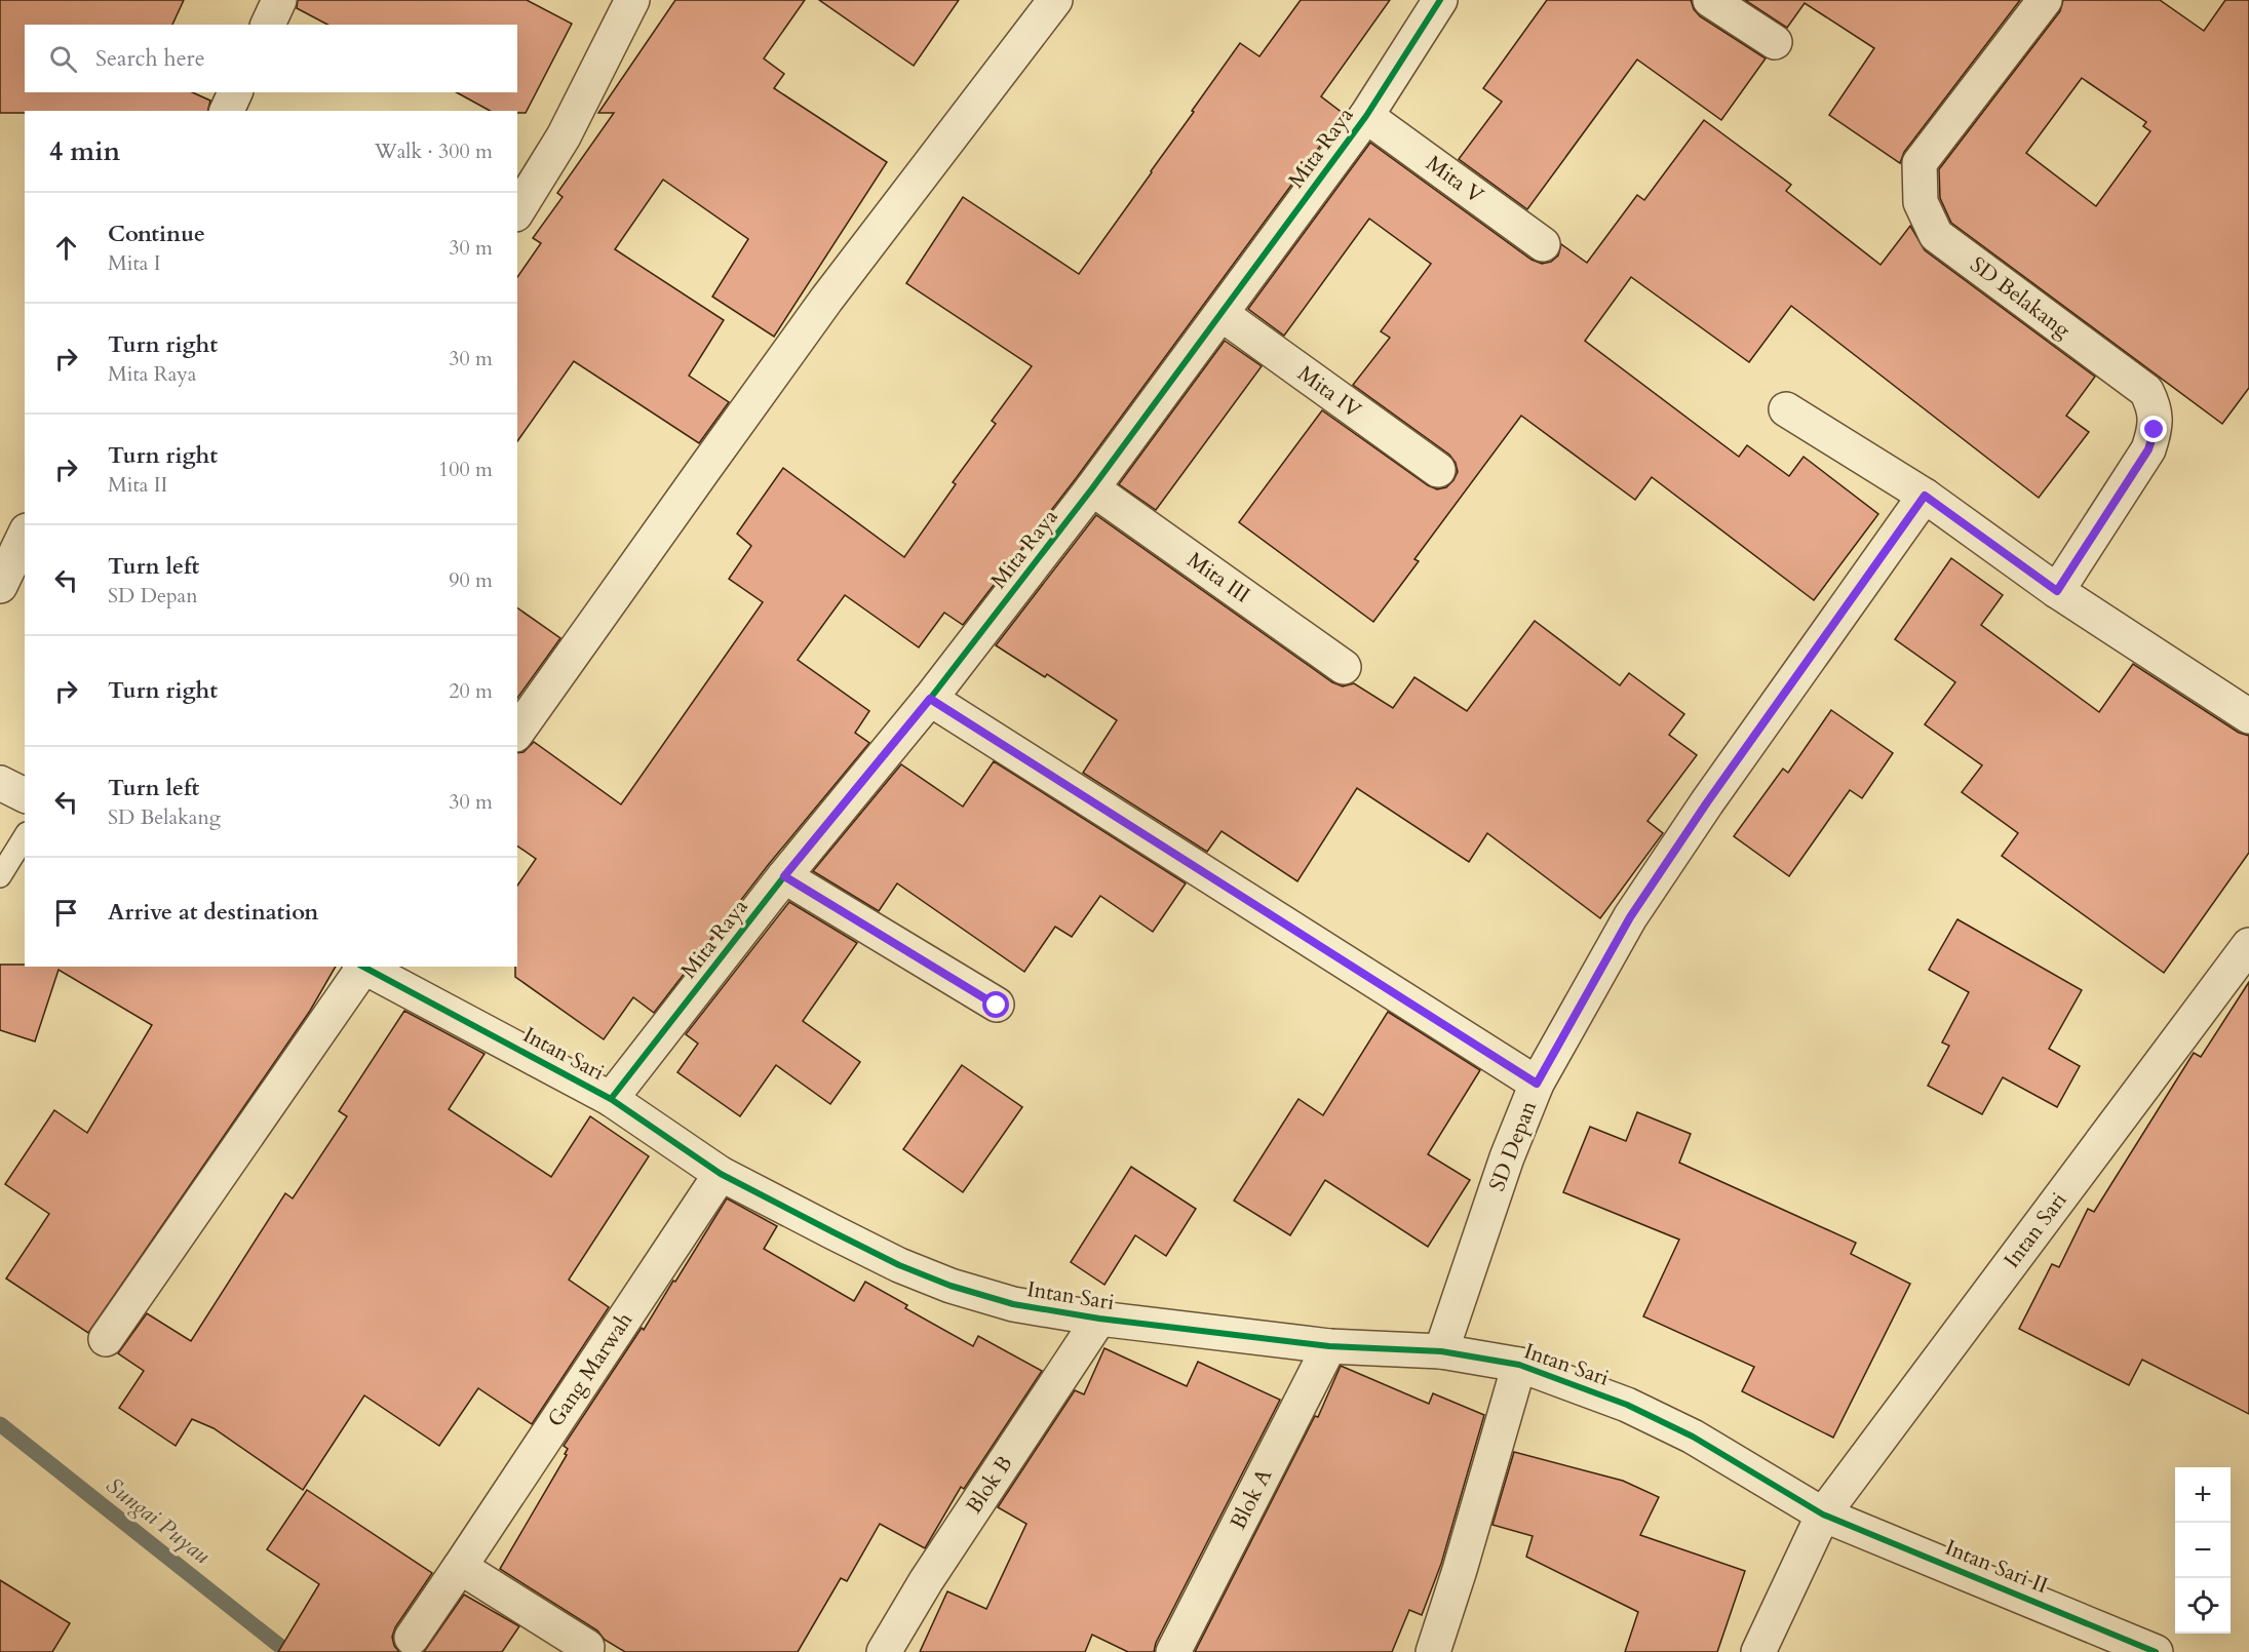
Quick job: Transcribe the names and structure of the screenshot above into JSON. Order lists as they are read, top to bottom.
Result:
{
  "streets": {
    "street": [
      "Mita Raya",
      "Mita V",
      "SD Belakang",
      "Mita IV",
      "Mita III",
      "Intan Sari",
      "SD Depan",
      "Gang Marwah",
      "Blok B",
      "Blok A",
      "Intan Sari II"
    ]
  },
  "crossings": [
    ["Mita Raya", "Mita V"],
    ["Mita Raya", "Mita IV"],
    ["Mita Raya", "Mita III"],
    ["Mita Raya", "Intan Sari"],
    ["Intan Sari", "SD Depan"],
    ["Intan Sari", "Gang Marwah"],
    ["Intan Sari", "Blok B"],
    ["Intan Sari", "Blok A"],
    ["Intan Sari", "Intan Sari II"]
  ],
  "water": ["Sungai Puyau"],
  "page": {
    "search": "Search here",
    "heading": ["4 min", "Walk · 300 m"],
    "list": [
      ["Continue", "Mita I", "30 m"],
      ["Turn right", "Mita Raya", "30 m"],
      ["Turn right", "Mita II", "100 m"],
      ["Turn left", "SD Depan", "90 m"],
      ["Turn right", "20 m"],
      ["Turn left", "SD Belakang", "30 m"],
      "Arrive at destination"
    ],
    "map_buttons": ["+", "−"]
  }
}
